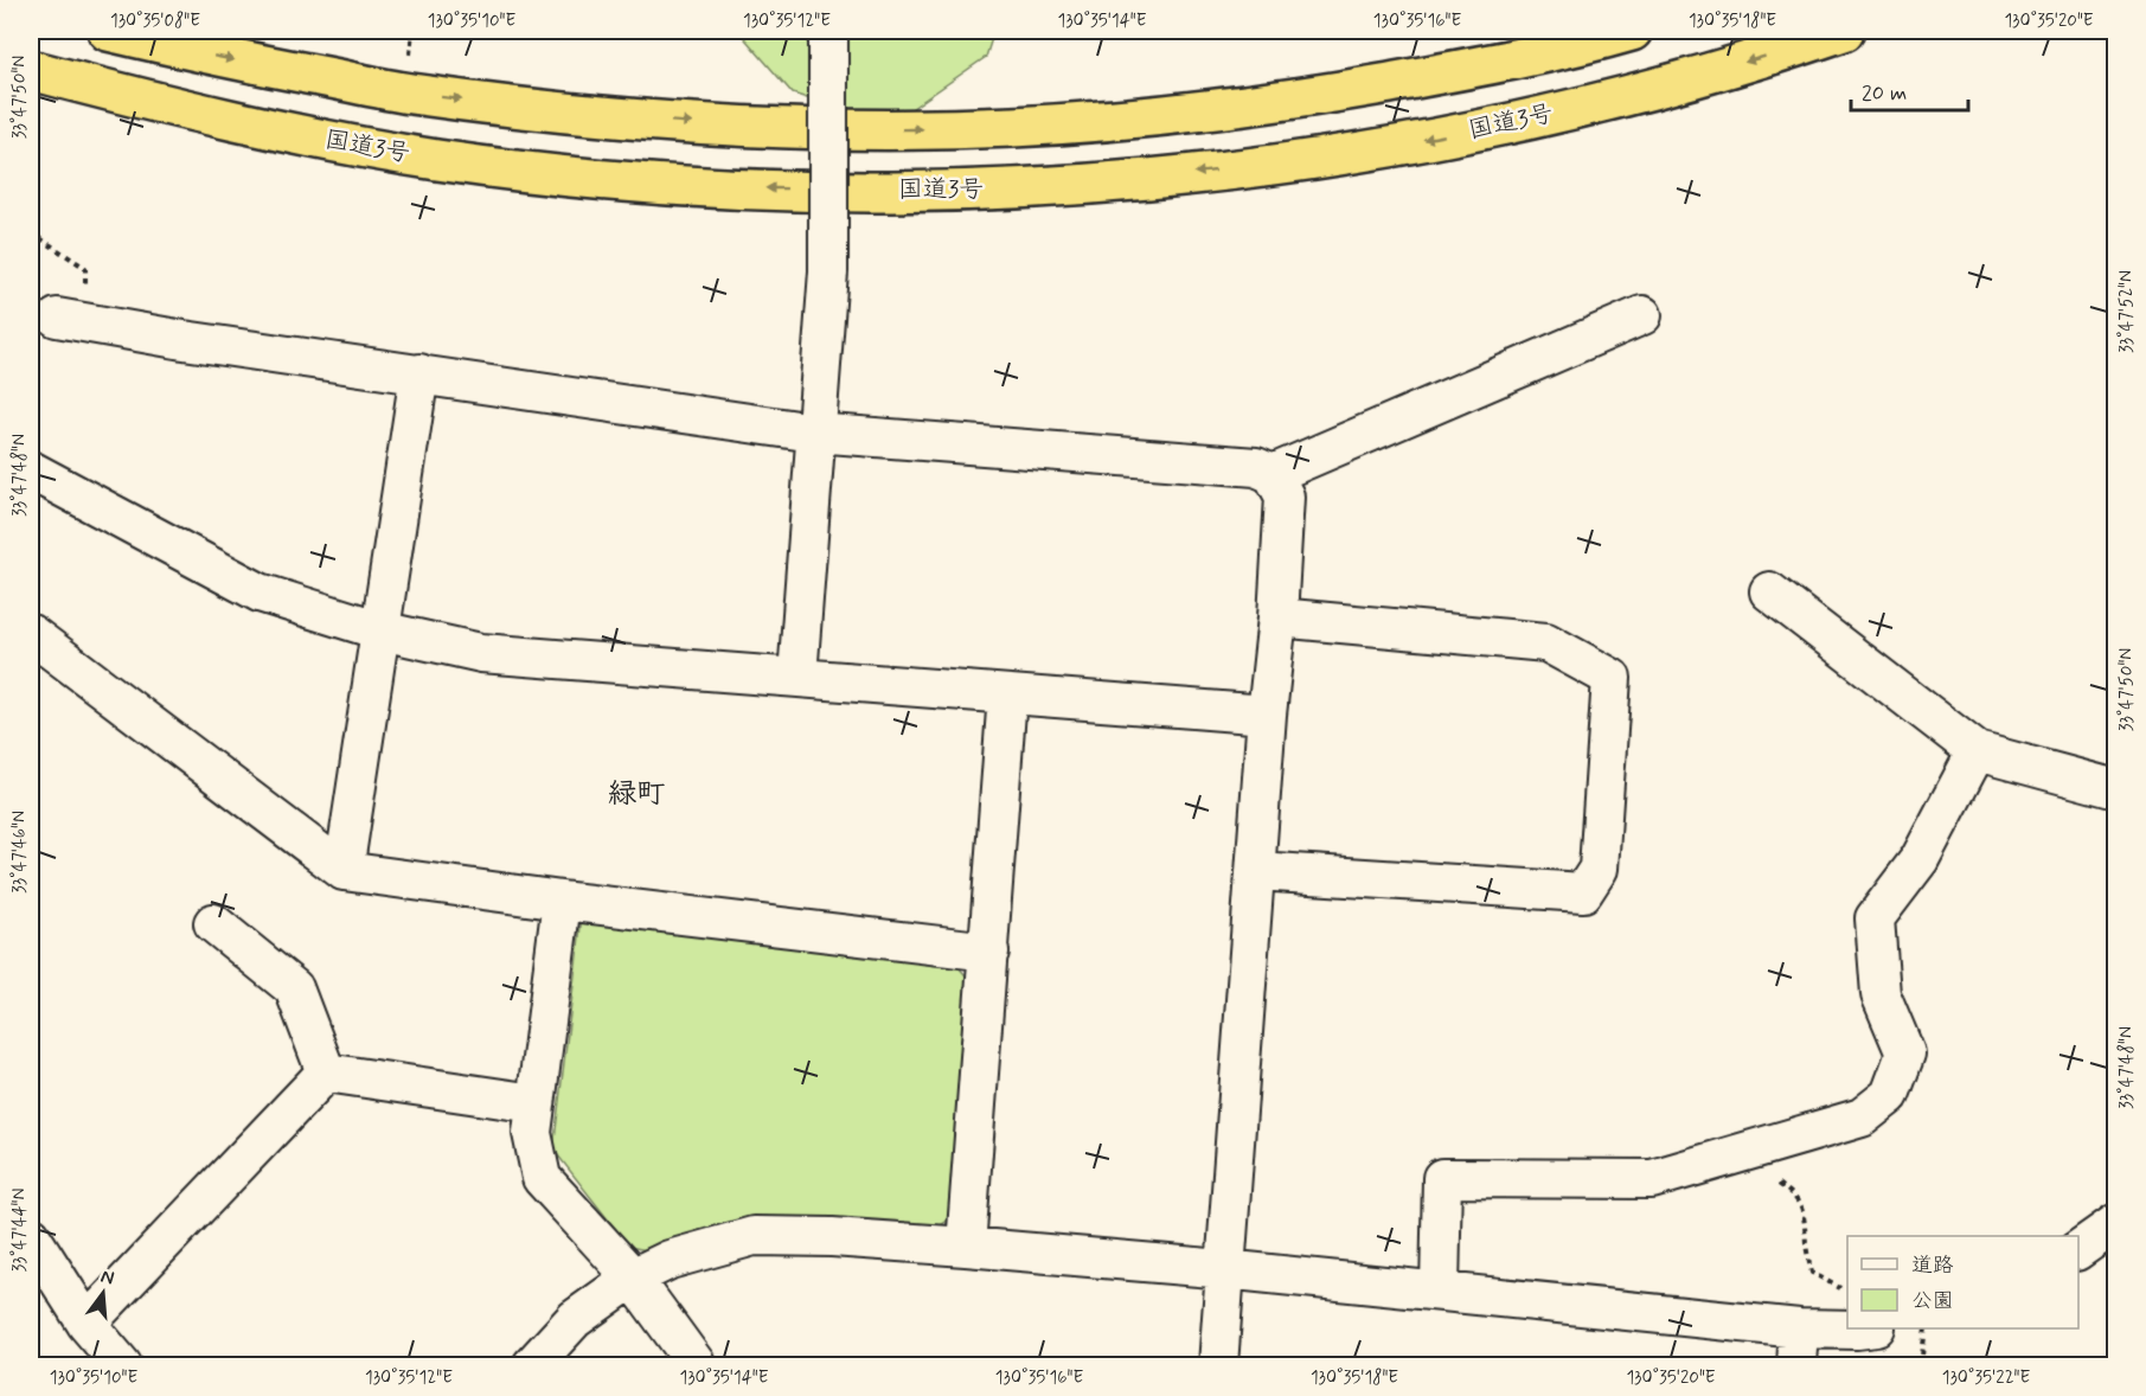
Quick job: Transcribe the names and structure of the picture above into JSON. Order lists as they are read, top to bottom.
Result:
{
  "streets": {
    "highway": ["国道3号"]
  },
  "districts": ["緑町"],
  "legend": ["道路", "公園"],
  "scale_bar": "20 m",
  "north": "top",
  "coordinates": [
    "130°35'08\"E",
    "130°35'10\"E",
    "130°35'12\"E",
    "130°35'14\"E",
    "130°35'16\"E",
    "130°35'18\"E",
    "130°35'20\"E",
    "33°47'50\"N",
    "33°47'52\"N",
    "33°47'48\"N",
    "33°47'46\"N",
    "33°47'44\"N",
    "130°35'22\"E"
  ]
}
